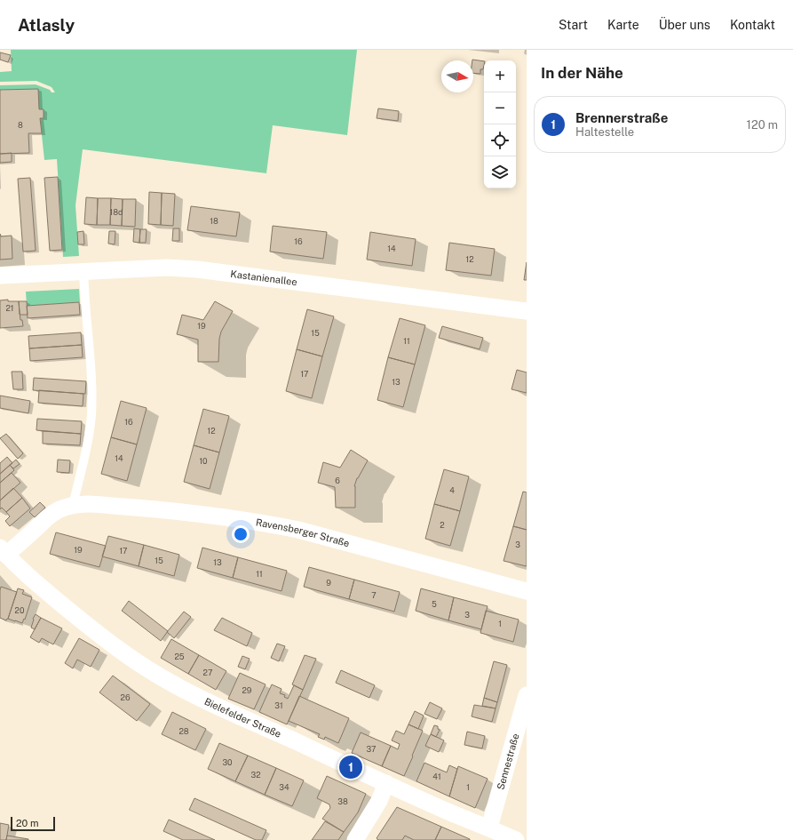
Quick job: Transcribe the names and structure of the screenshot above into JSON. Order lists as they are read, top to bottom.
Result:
{
  "streets": {
    "street": [
      "Kastanienallee",
      "Ravensberger Straße",
      "Bielefelder Straße",
      "Sennestraße"
    ]
  },
  "crossings": [
    ["Ravensberger Straße", "Bielefelder Straße"],
    ["Bielefelder Straße", "Sennestraße"]
  ],
  "house_numbers": [
    "8",
    "18d",
    "18",
    "16",
    "14",
    "12",
    "21",
    "19",
    "15",
    "11",
    "17",
    "13",
    "16",
    "12",
    "14",
    "10",
    "6",
    "4",
    "2",
    "3",
    "19",
    "17",
    "15",
    "13",
    "11",
    "9",
    "7",
    "5",
    "20",
    "3",
    "1",
    "25",
    "27",
    "29",
    "26",
    "31",
    "28",
    "37",
    "30",
    "32",
    "41",
    "34",
    "1",
    "38"
  ],
  "scale_bar": "20 m",
  "north": "right",
  "page": {
    "header": "Atlasly",
    "nav": [
      "Start",
      "Karte",
      "Über uns",
      "Kontakt"
    ],
    "heading": "In der Nähe",
    "map_buttons": ["+", "−"],
    "list": [
      {
        "mark": "1",
        "name": "Brennerstraße",
        "note": "Haltestelle",
        "value": "120 m"
      }
    ],
    "pins": "1",
    "scale": "20 m"
  }
}
